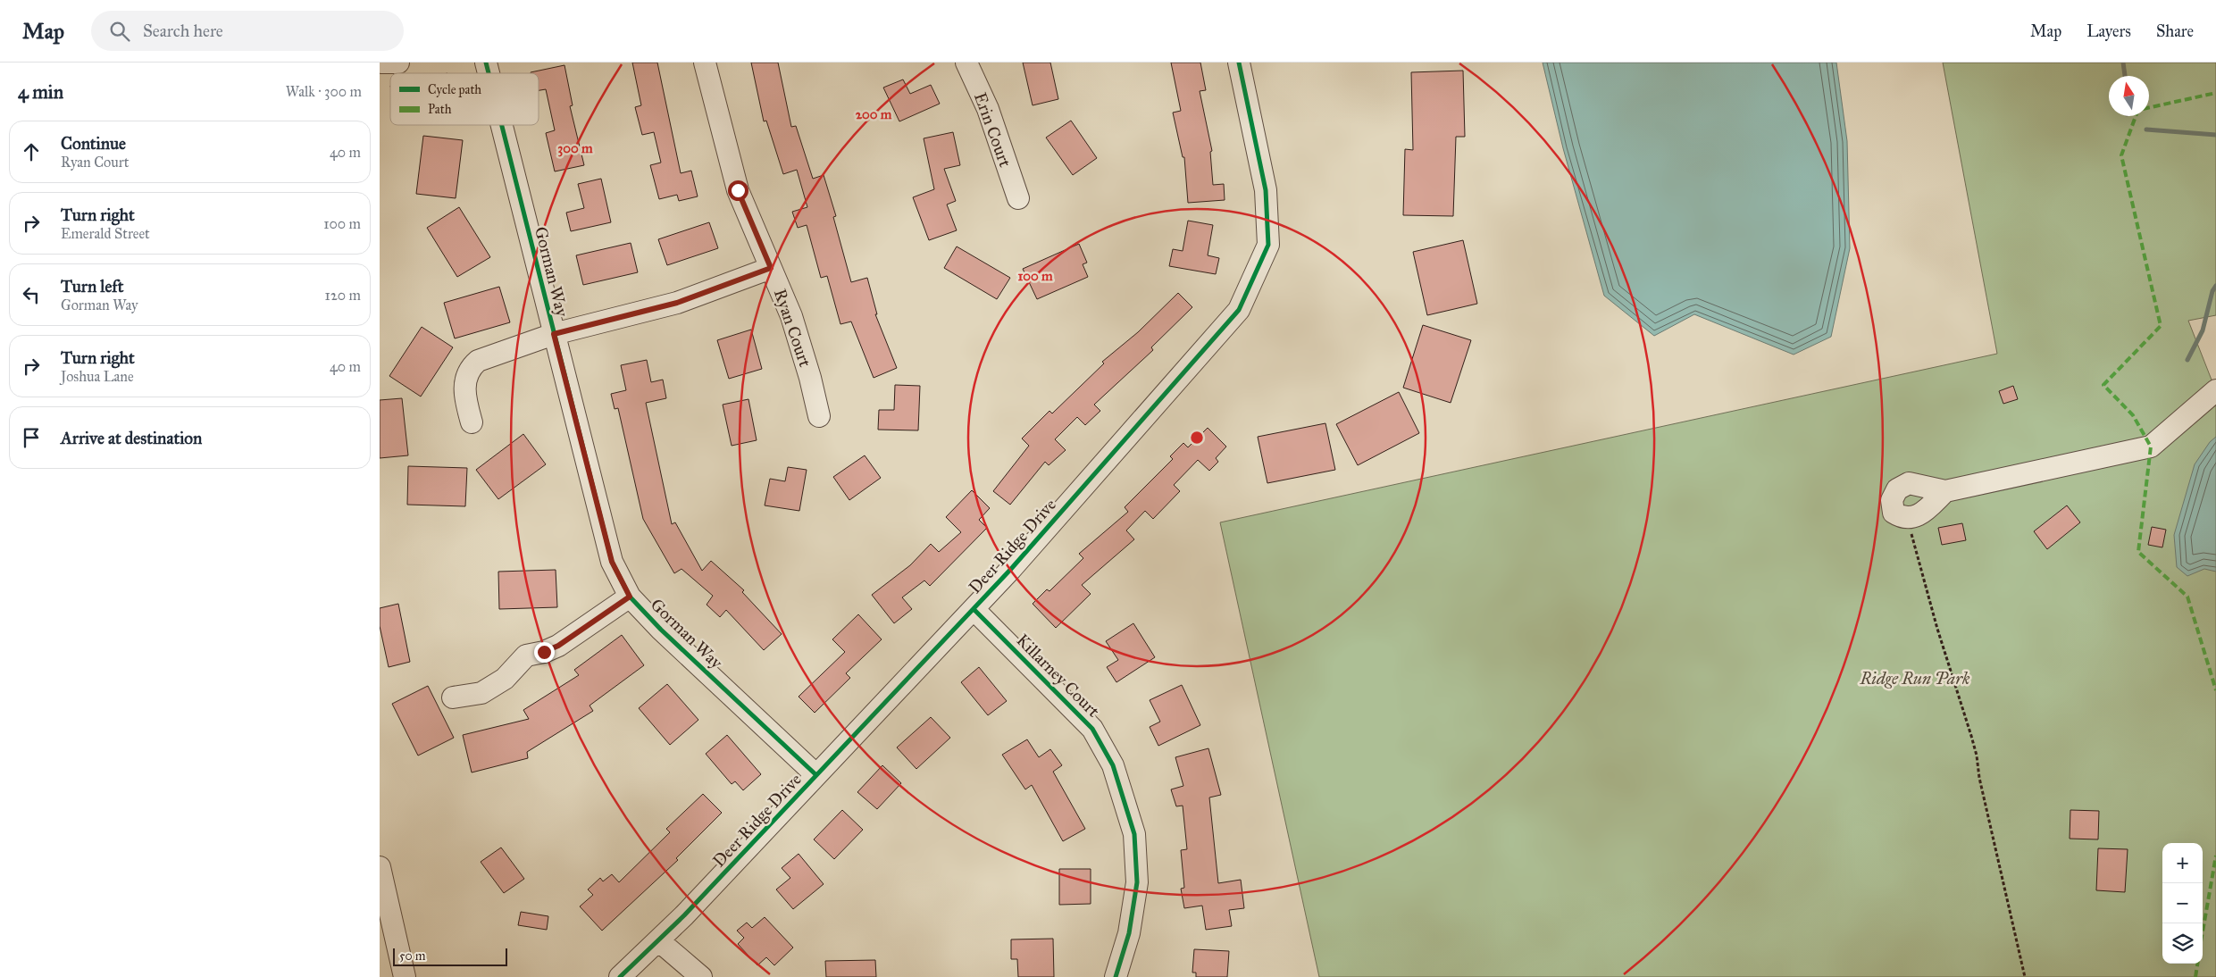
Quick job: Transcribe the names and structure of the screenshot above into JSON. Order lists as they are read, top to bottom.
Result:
{
  "streets": {
    "street": [
      "Erin Court",
      "Gorman Way",
      "Ryan Court",
      "Deer Ridge Drive",
      "Killarney Court"
    ]
  },
  "crossings": [
    ["Gorman Way", "Deer Ridge Drive"],
    ["Deer Ridge Drive", "Killarney Court"]
  ],
  "parks": ["Ridge Run Park"],
  "legend": ["Cycle path", "Path"],
  "scale_bar": "50 m",
  "north": "top",
  "page": {
    "header": "Map",
    "search": "Search here",
    "nav": ["Map", "Layers", "Share"],
    "heading": ["4 min", "Walk · 300 m"],
    "list": [
      ["Continue", "Ryan Court", "40 m"],
      ["Turn right", "Emerald Street", "100 m"],
      ["Turn left", "Gorman Way", "120 m"],
      ["Turn right", "Joshua Lane", "40 m"],
      "Arrive at destination"
    ],
    "map_buttons": ["+", "−"],
    "scale": "50 m"
  },
  "rings": ["200 m", "300 m", "100 m"]
}
